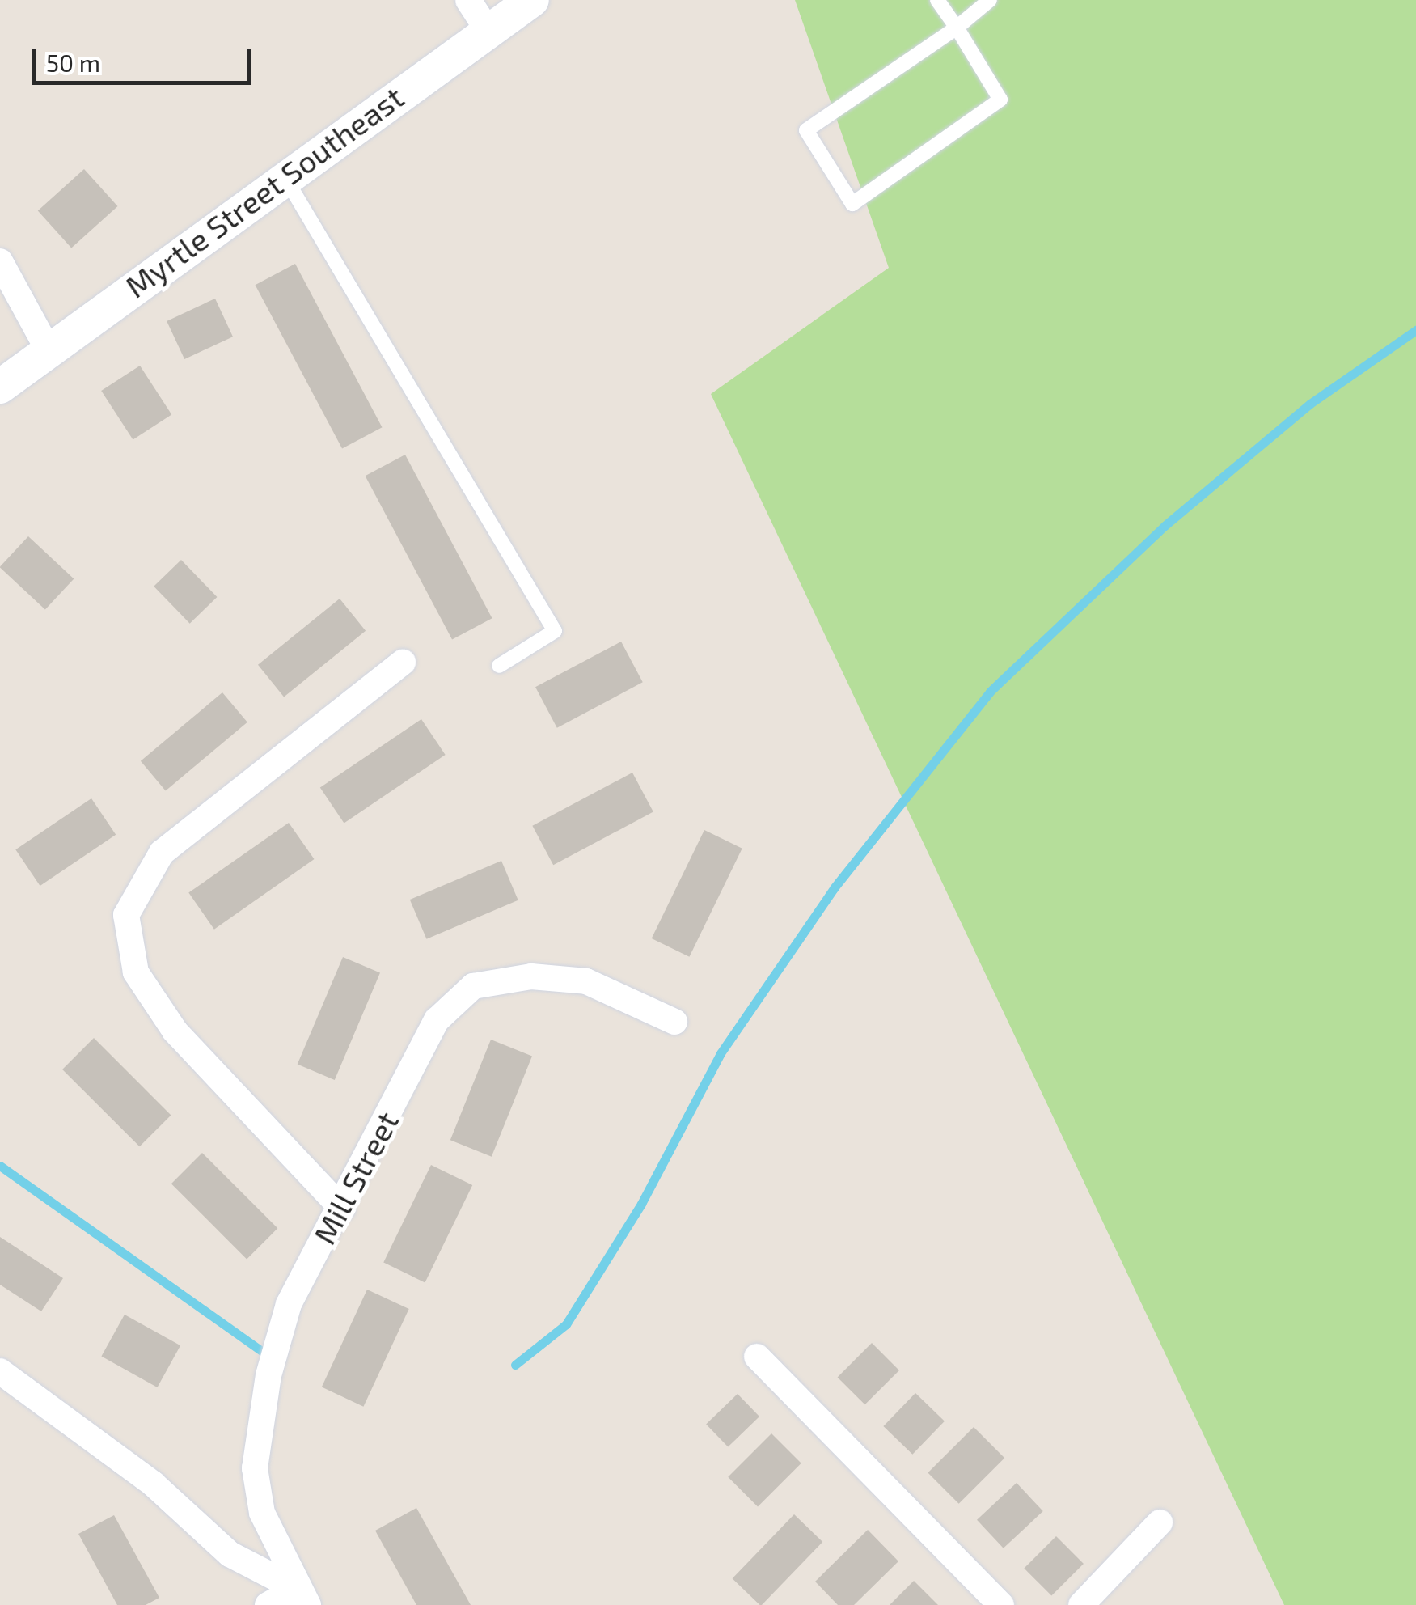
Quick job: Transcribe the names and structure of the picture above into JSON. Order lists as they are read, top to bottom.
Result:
{
  "streets": {
    "street": ["Myrtle Street Southeast", "Mill Street"]
  },
  "scale_bar": "50 m"
}
